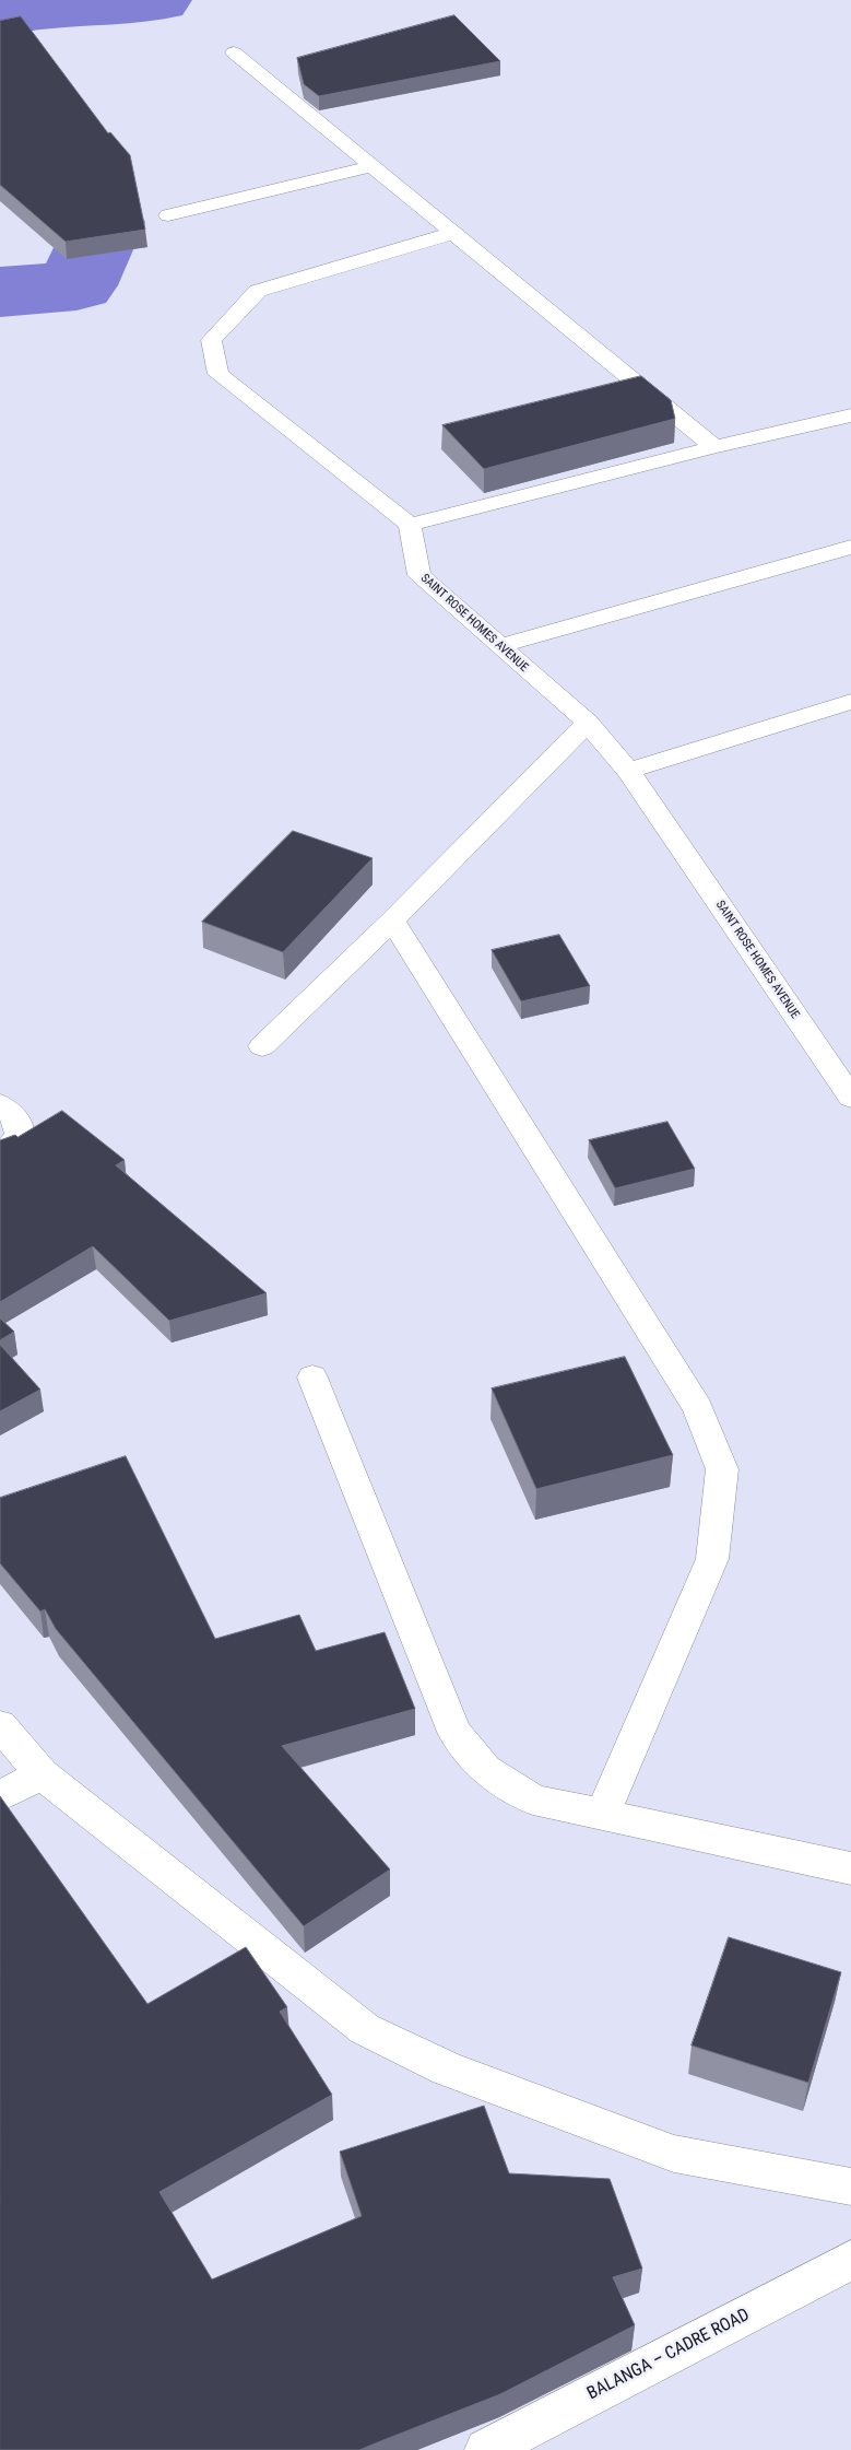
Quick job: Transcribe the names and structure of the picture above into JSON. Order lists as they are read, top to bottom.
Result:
{
  "streets": {
    "street": ["SAINT ROSE HOMES AVENUE", "BALANGA – CADRE ROAD"]
  }
}
